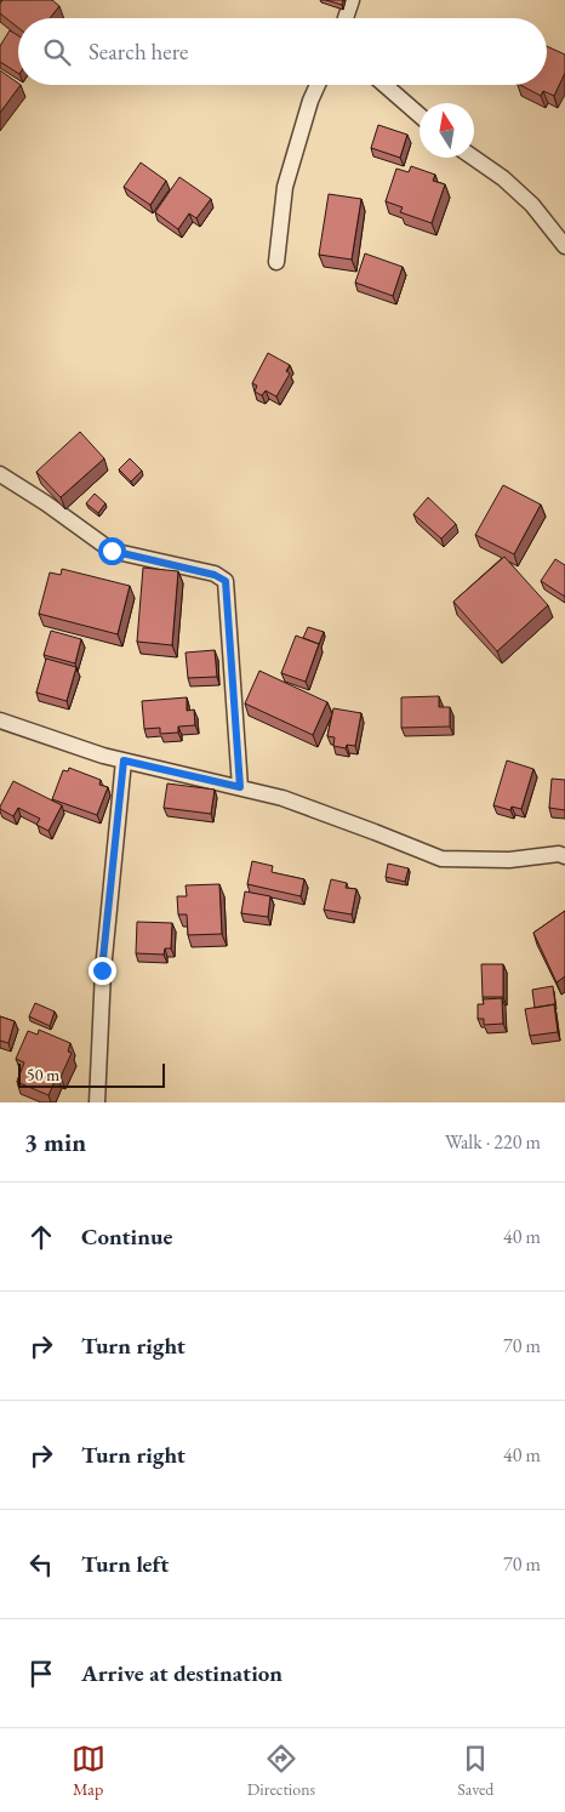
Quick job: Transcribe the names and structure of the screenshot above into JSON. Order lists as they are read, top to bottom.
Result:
{
  "scale_bar": "50 m",
  "north": "top",
  "page": {
    "search": "Search here",
    "scale": "50 m",
    "heading": ["3 min", "Walk · 220 m"],
    "list": [
      ["Continue", "40 m"],
      ["Turn right", "70 m"],
      ["Turn right", "40 m"],
      ["Turn left", "70 m"],
      "Arrive at destination"
    ],
    "nav": ["Map", "Directions", "Saved"]
  }
}
